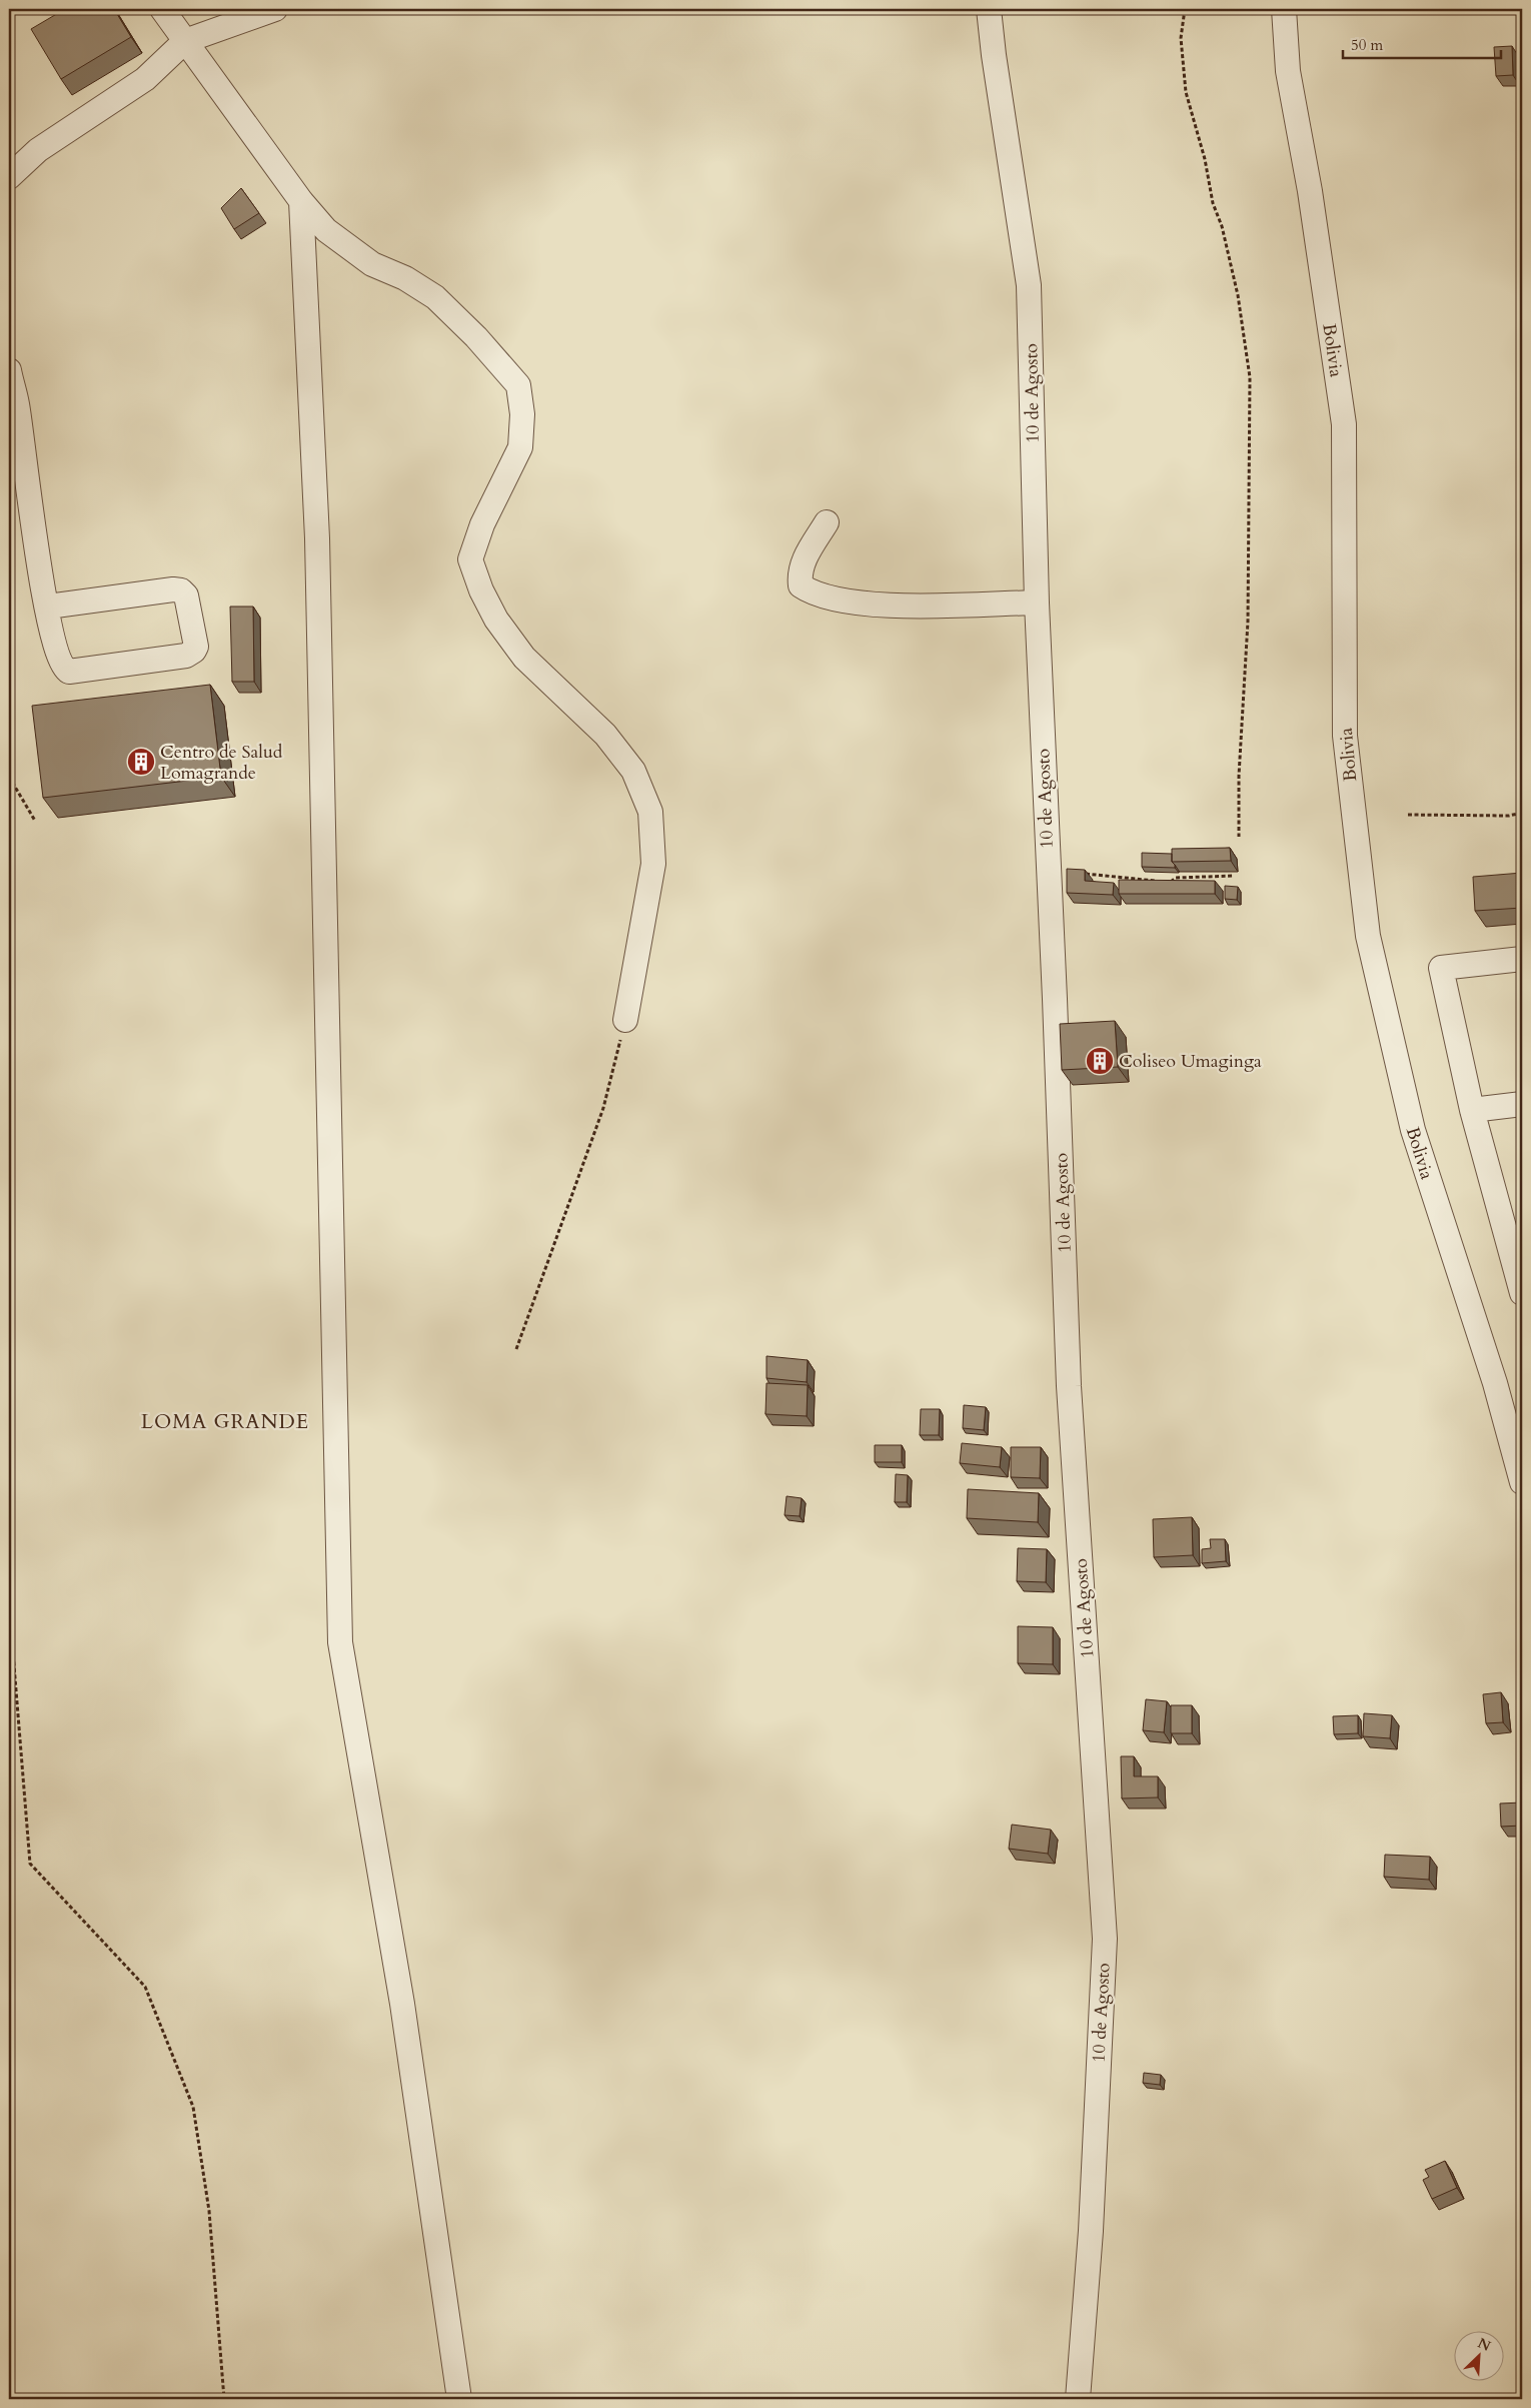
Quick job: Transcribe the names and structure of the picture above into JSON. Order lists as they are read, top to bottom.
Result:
{
  "streets": {
    "street": ["Bolivia", "10 de Agosto"]
  },
  "districts": ["LOMA GRANDE"],
  "places": {
    "building": ["Centro de Salud Lomagrande", "Coliseo Umaginga"]
  },
  "scale_bar": "50 m",
  "north": "top right"
}
